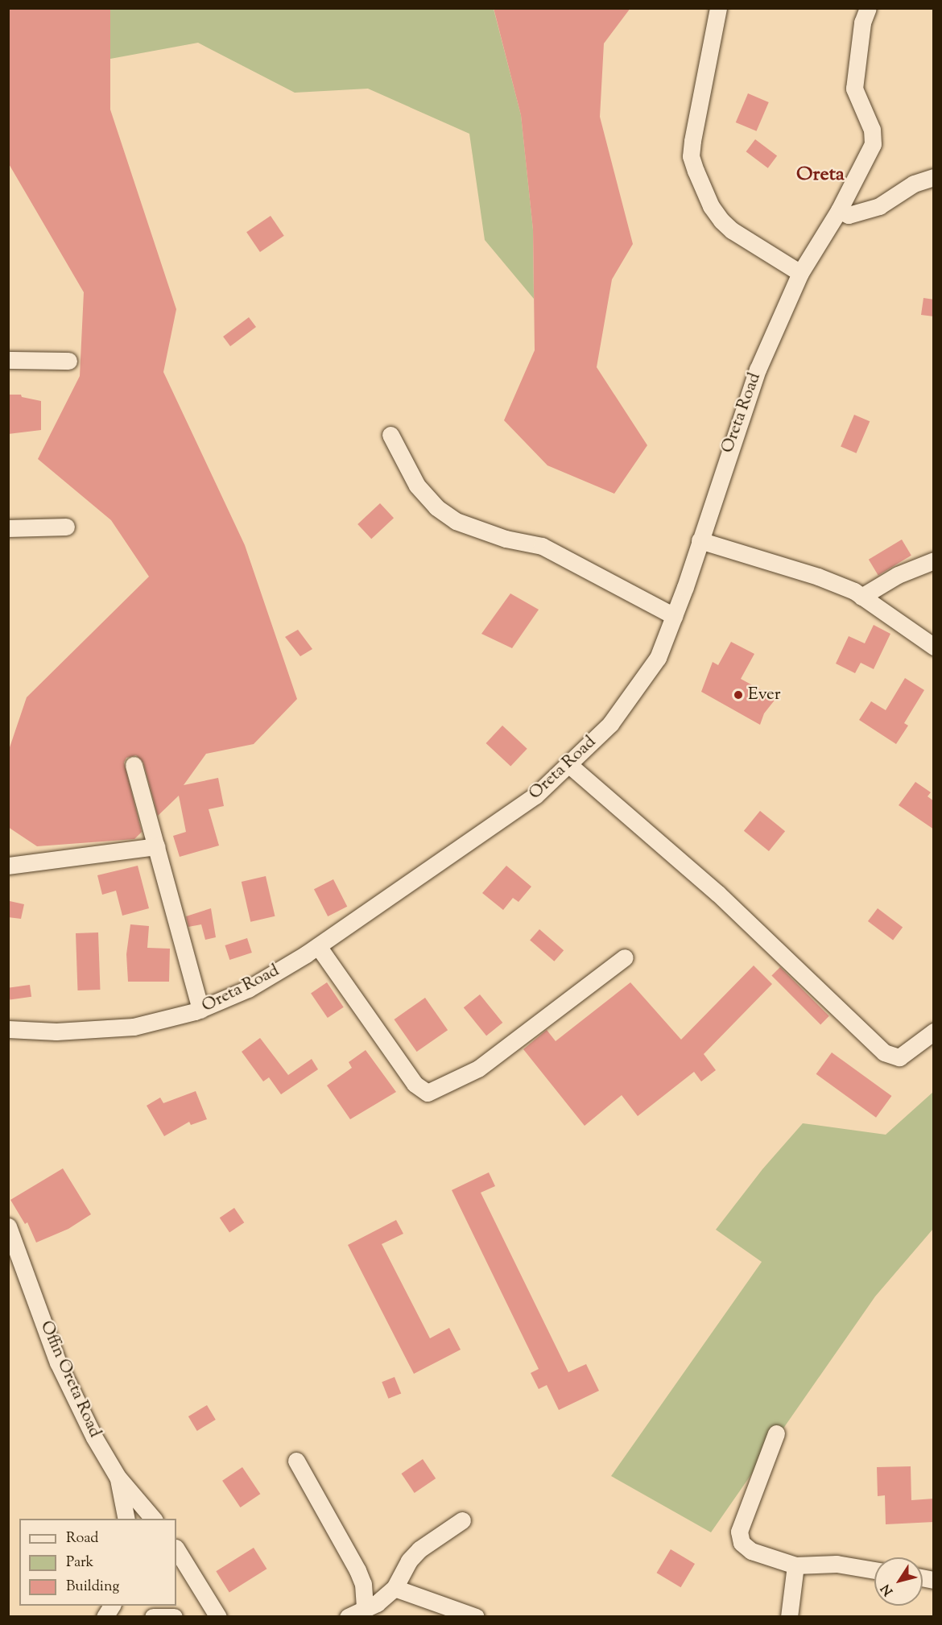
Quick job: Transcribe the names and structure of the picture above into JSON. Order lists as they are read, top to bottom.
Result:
{
  "streets": {
    "street": ["Oreta Road", "Offin Oreta Road"]
  },
  "districts": ["Oreta"],
  "places": ["Ever"],
  "legend": ["Road", "Park", "Building"],
  "north": "bottom left"
}
